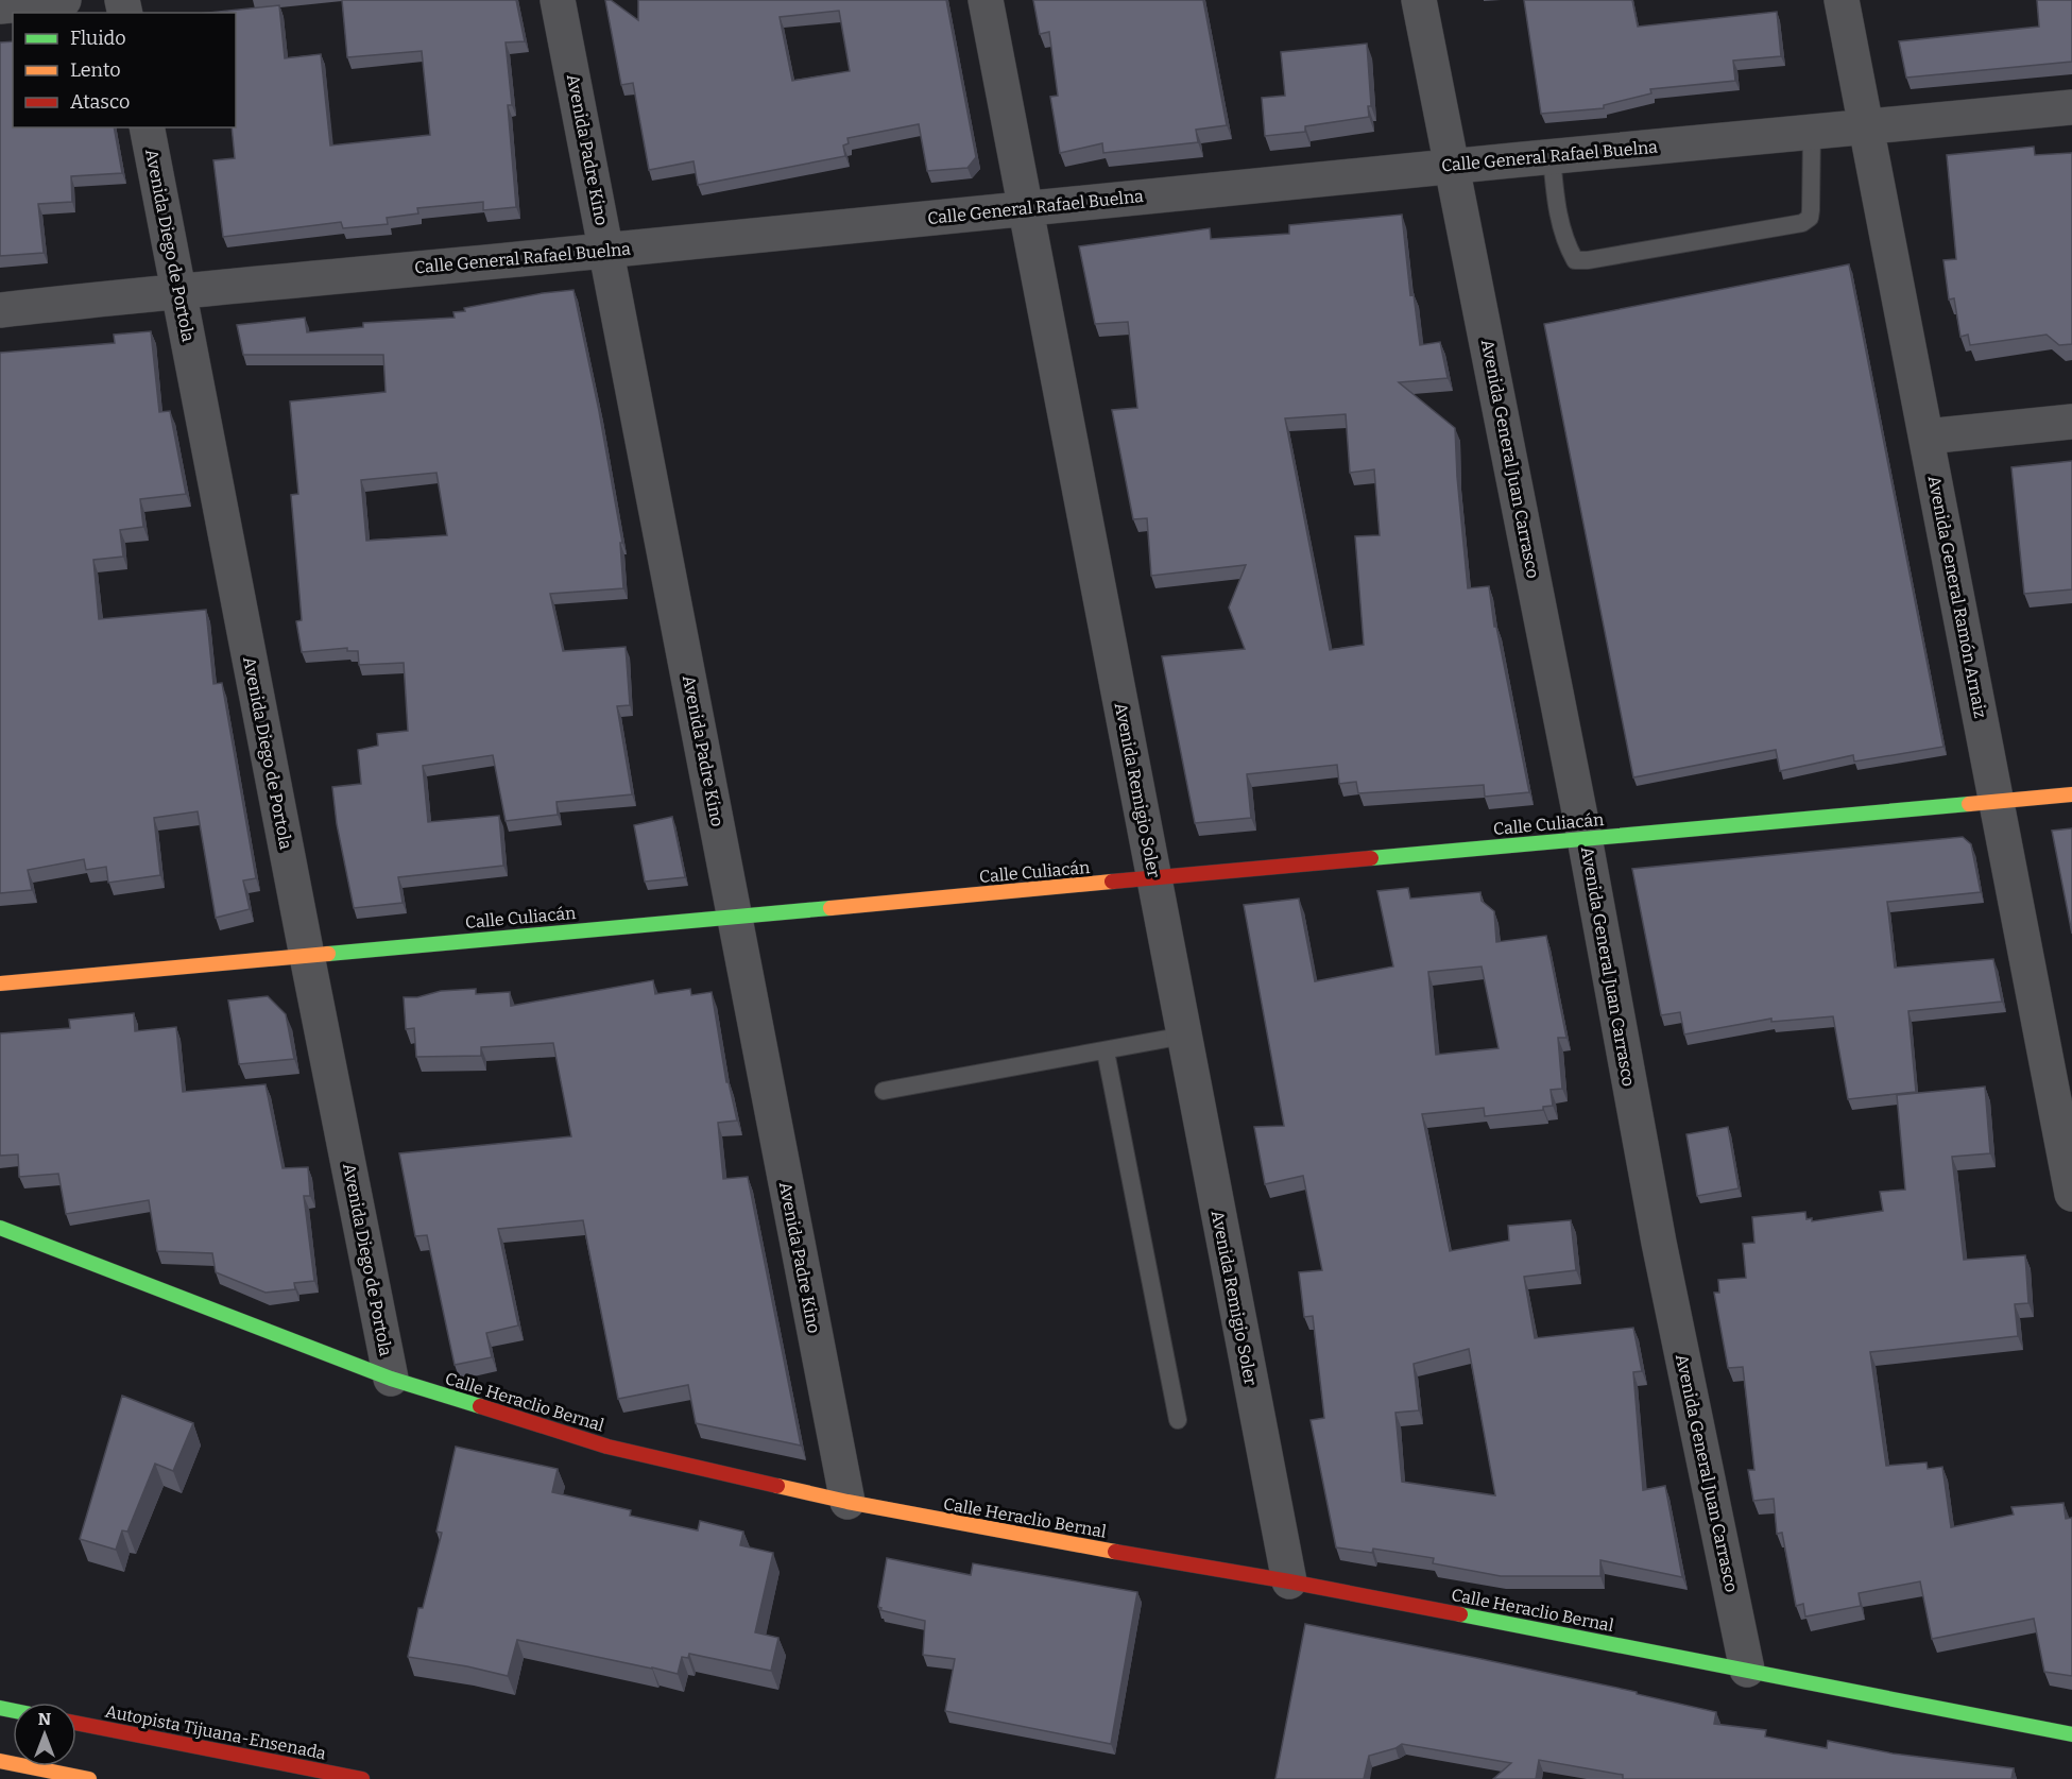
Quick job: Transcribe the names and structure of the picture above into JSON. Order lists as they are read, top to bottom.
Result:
{
  "streets": {
    "main road": ["Calle Culiacán", "Calle Heraclio Bernal", "Autopista Tijuana-Ensenada"],
    "street": [
      "Avenida Padre Kino",
      "Calle General Rafael Buelna",
      "Avenida Diego de Portola",
      "Avenida General Juan Carrasco",
      "Avenida General Ramón Arnaiz",
      "Avenida Remigio Soler"
    ]
  },
  "crossings": [
    ["Avenida Padre Kino", "Calle General Rafael Buelna"],
    ["Avenida Padre Kino", "Calle Culiacán"],
    ["Avenida Padre Kino", "Calle Heraclio Bernal"],
    ["Calle General Rafael Buelna", "Avenida Diego de Portola"],
    ["Calle General Rafael Buelna", "Avenida General Juan Carrasco"],
    ["Calle General Rafael Buelna", "Avenida General Ramón Arnaiz"],
    ["Calle General Rafael Buelna", "Avenida Remigio Soler"],
    ["Avenida Diego de Portola", "Calle Culiacán"],
    ["Avenida Diego de Portola", "Calle Heraclio Bernal"],
    ["Avenida General Juan Carrasco", "Calle Culiacán"],
    ["Avenida General Juan Carrasco", "Calle Heraclio Bernal"],
    ["Avenida General Ramón Arnaiz", "Calle Culiacán"],
    ["Avenida Remigio Soler", "Calle Culiacán"],
    ["Avenida Remigio Soler", "Calle Heraclio Bernal"]
  ],
  "legend": ["Fluido", "Lento", "Atasco"],
  "north": "top"
}
